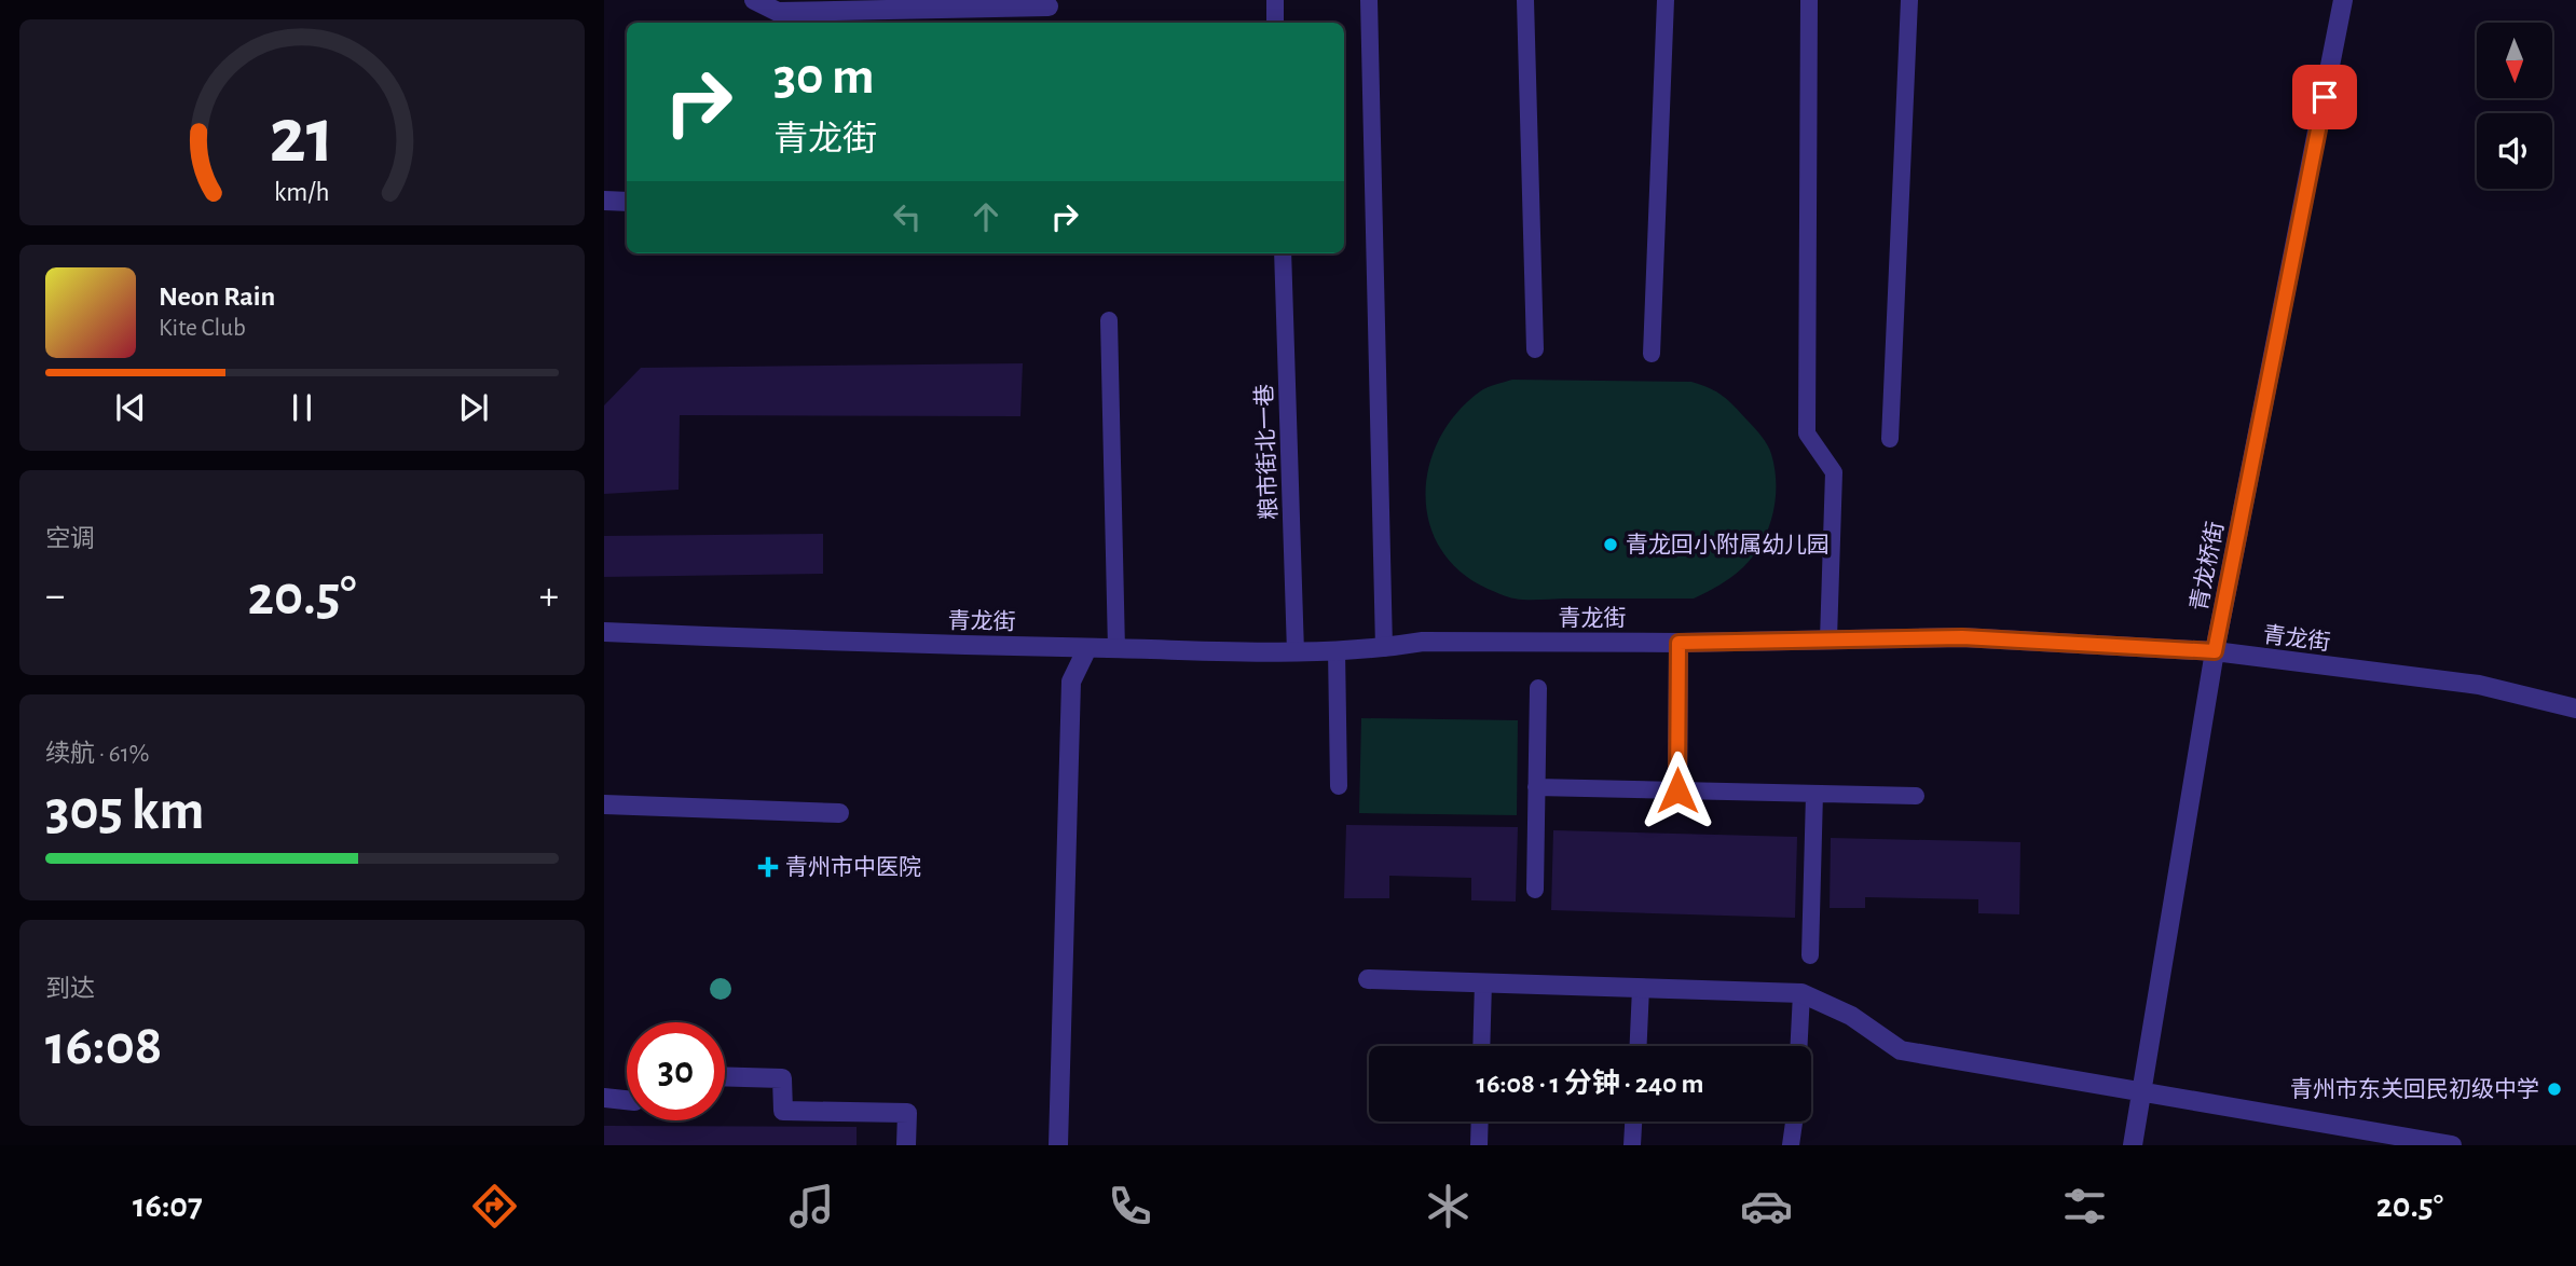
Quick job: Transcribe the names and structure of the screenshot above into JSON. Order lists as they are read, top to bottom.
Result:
{
  "streets": {
    "street": ["青龙桥街", "青龙街"],
    "lane": ["粮市街北一巷"]
  },
  "crossings": [
    ["粮市街北一巷", "青龙街"],
    ["青龙桥街", "青龙街"]
  ],
  "places": {
    "other": ["青龙回小附属幼儿园", "青州市东关回民初级中学"],
    "health": ["青州市中医院"]
  },
  "north": "bottom",
  "page": {
    "turn": ["30 m", "青龙街"],
    "song": ["Neon Rain", "Kite Club"],
    "tile": [
      "空调",
      ["续航 · 61%", "305 km"],
      ["到达", "16:08"]
    ],
    "heat": ["−", "20.5°", "+"],
    "limit": "30",
    "trip": "16:08 · 1 分钟 · 240 m",
    "tabs": ["16:07", "20.5°"],
    "gauge": ["21", "km/h"]
  }
}
